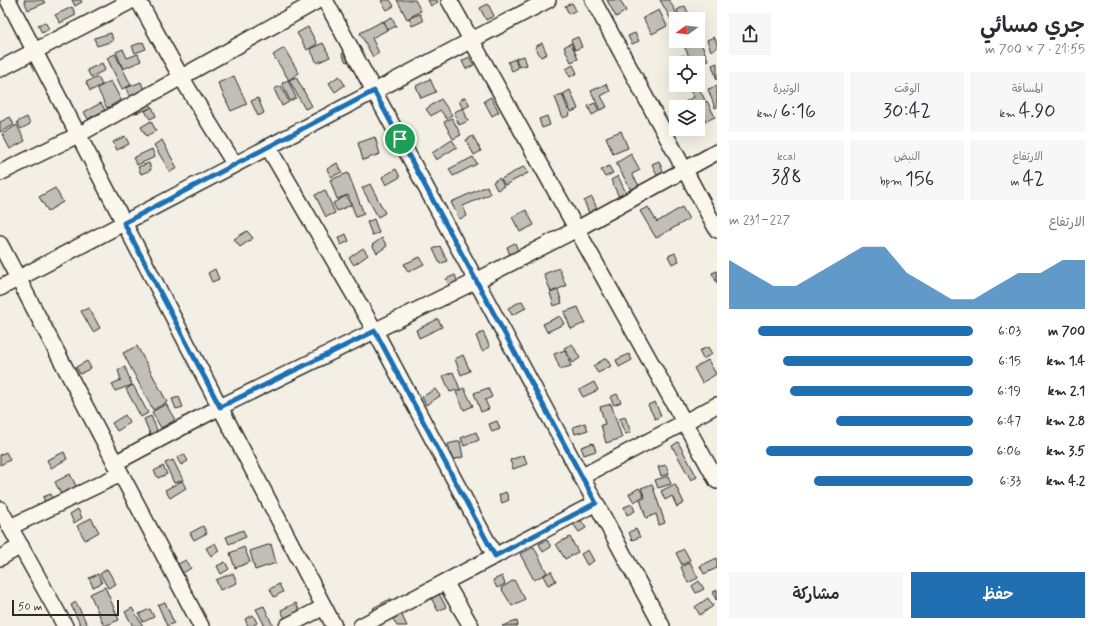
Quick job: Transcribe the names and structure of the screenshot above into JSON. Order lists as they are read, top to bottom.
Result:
{
  "scale_bar": "50 m",
  "north": "left",
  "page": {
    "heading": ["جري مسائي", "21:55 · 7 × 700 m"],
    "stats": [
      ["المسافة", "4.90 km"],
      ["الوقت", "30:42"],
      ["الوتيرة", "6:16 /km"],
      ["الارتفاع", "42 m"],
      ["النبض", "156 bpm"],
      ["kcal", "388"]
    ],
    "chart": ["الارتفاع", "227–231 m"],
    "list": [
      {
        "name": "700 m",
        "note": "6:03"
      },
      {
        "name": "1.4 km",
        "note": "6:15"
      },
      {
        "name": "2.1 km",
        "note": "6:19"
      },
      {
        "name": "2.8 km",
        "note": "6:47"
      },
      {
        "name": "3.5 km",
        "note": "6:06"
      },
      {
        "name": "4.2 km",
        "note": "6:33"
      }
    ],
    "buttons": ["حفظ", "مشاركة"],
    "scale": "50 m"
  }
}
